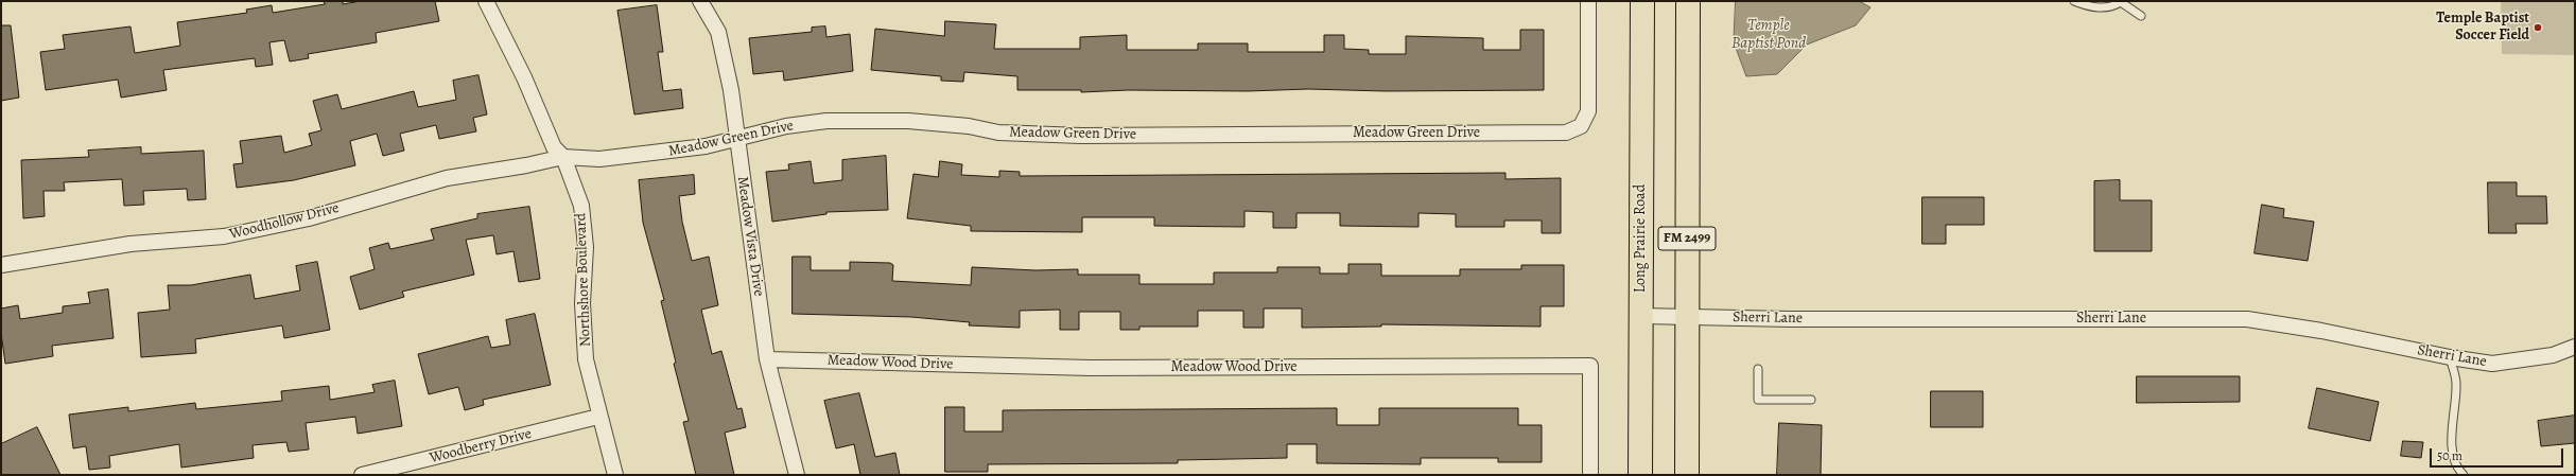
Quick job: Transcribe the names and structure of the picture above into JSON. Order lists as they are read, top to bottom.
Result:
{
  "streets": {
    "main road": ["Long Prairie Road", "FM 2499"],
    "street": [
      "Meadow Green Drive",
      "Woodhollow Drive",
      "Meadow Vista Drive",
      "Northshore Boulevard",
      "Sherri Lane",
      "Meadow Wood Drive",
      "Woodberry Drive"
    ]
  },
  "crossings": [
    ["Meadow Green Drive", "Woodhollow Drive"],
    ["Meadow Green Drive", "Meadow Vista Drive"],
    ["Meadow Green Drive", "Northshore Boulevard"],
    ["Woodhollow Drive", "Northshore Boulevard"],
    ["Meadow Vista Drive", "Meadow Wood Drive"],
    ["Long Prairie Road", "Sherri Lane"],
    ["FM 2499", "Sherri Lane"],
    ["Northshore Boulevard", "Woodberry Drive"]
  ],
  "water": ["Temple Baptist Pond"],
  "places": ["Temple Baptist Soccer Field"],
  "scale_bar": "50 m"
}
